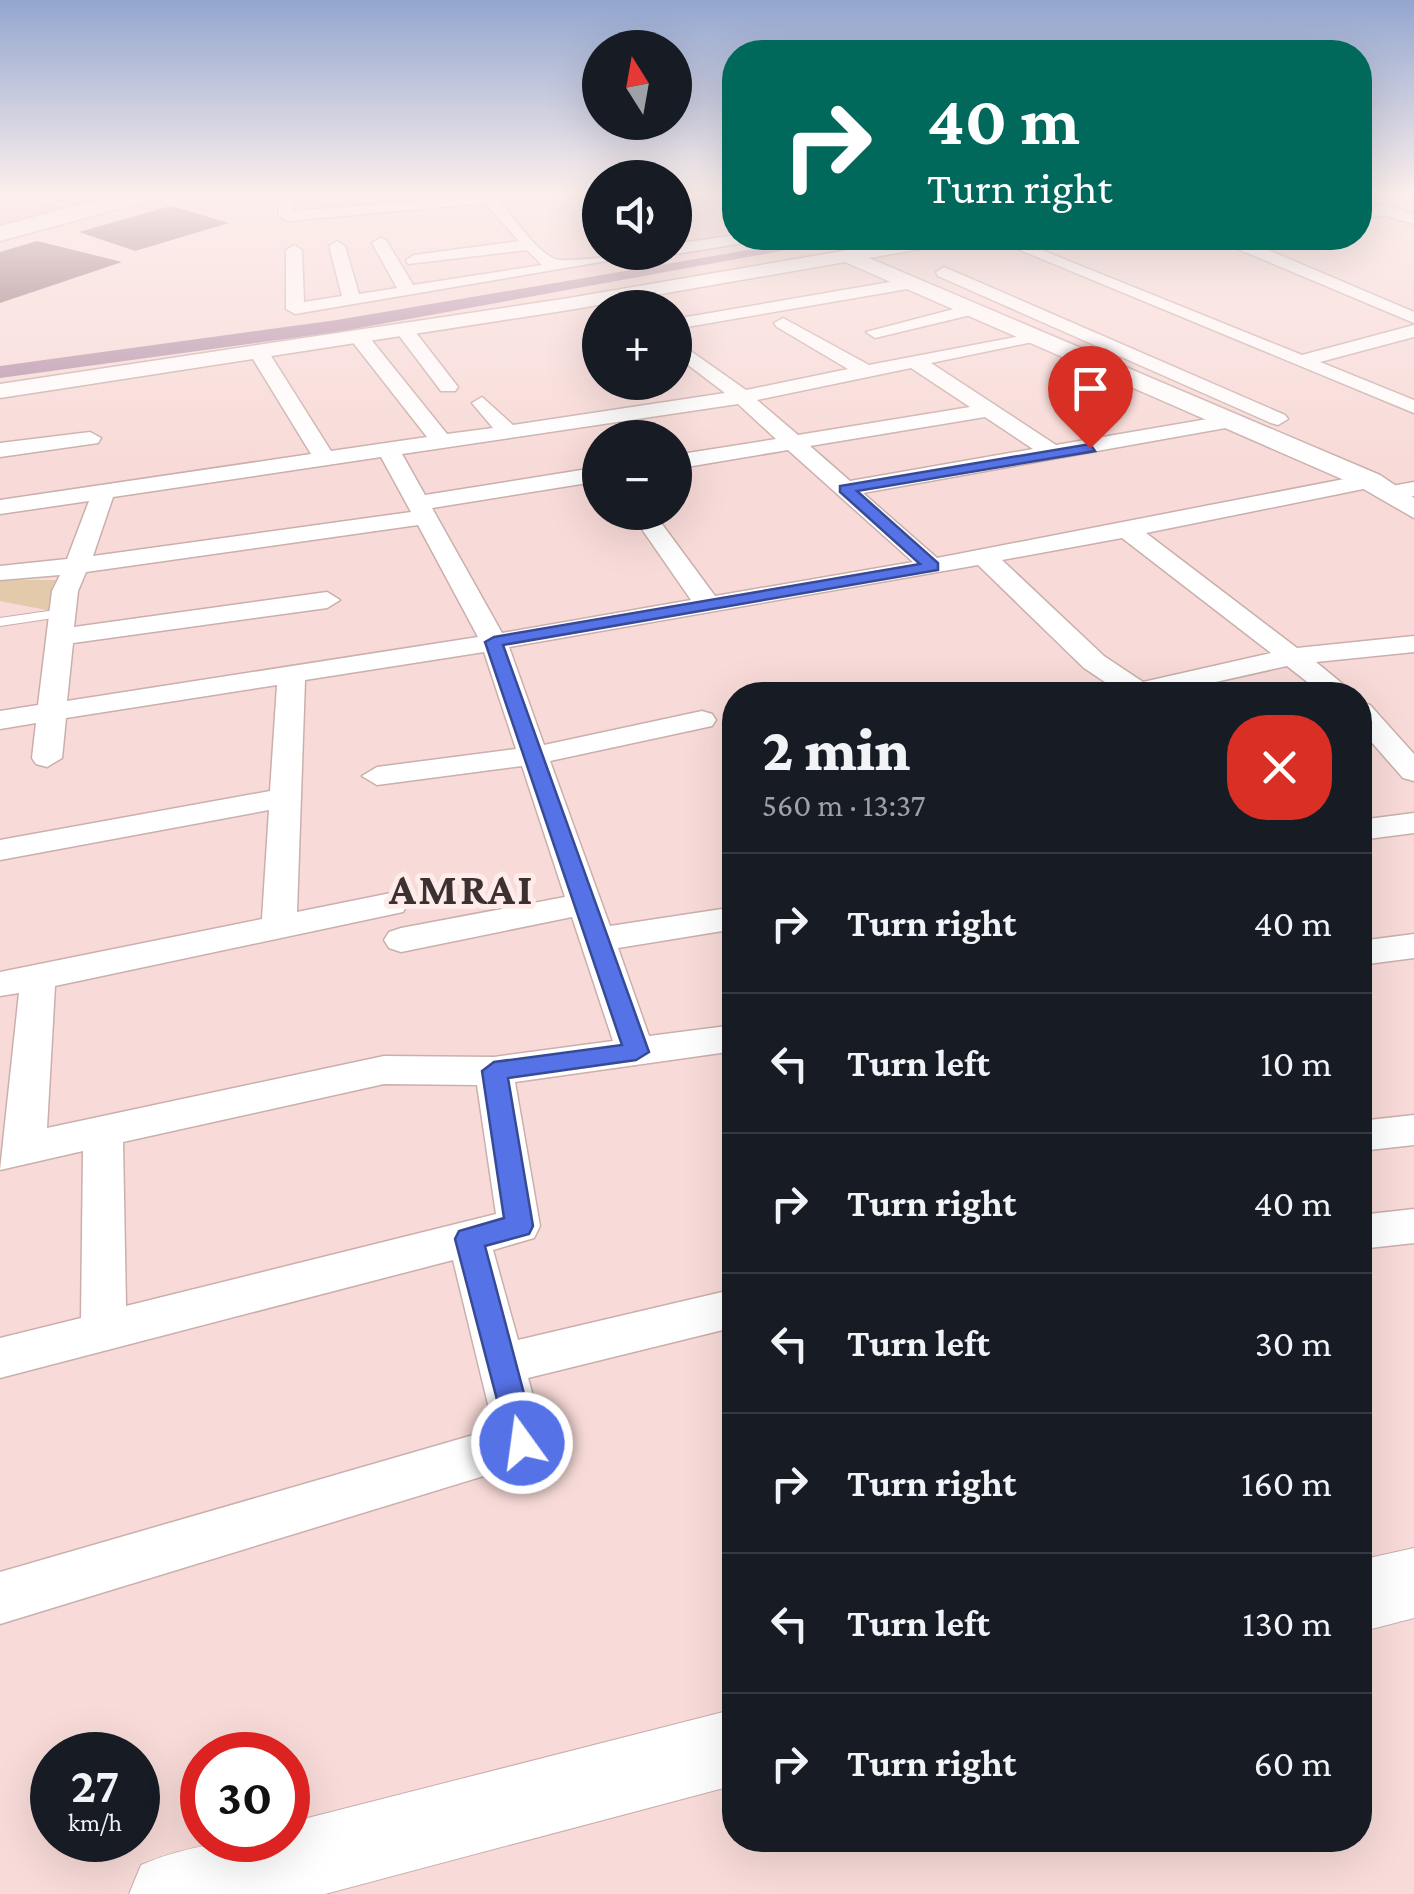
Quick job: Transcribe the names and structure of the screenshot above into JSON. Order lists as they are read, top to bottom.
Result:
{
  "districts": ["AMRAI"],
  "north": "top",
  "page": {
    "map_buttons": ["+", "−"],
    "turn": ["40 m", "Turn right"],
    "heading": ["2 min", "560 m · 13:37"],
    "list": [
      {
        "name": "Turn right",
        "value": "40 m"
      },
      {
        "name": "Turn left",
        "value": "10 m"
      },
      {
        "name": "Turn right",
        "value": "40 m"
      },
      {
        "name": "Turn left",
        "value": "30 m"
      },
      {
        "name": "Turn right",
        "value": "160 m"
      },
      {
        "name": "Turn left",
        "value": "130 m"
      },
      {
        "name": "Turn right",
        "value": "60 m"
      }
    ],
    "speed": "27 km/h",
    "limit": "30"
  }
}
